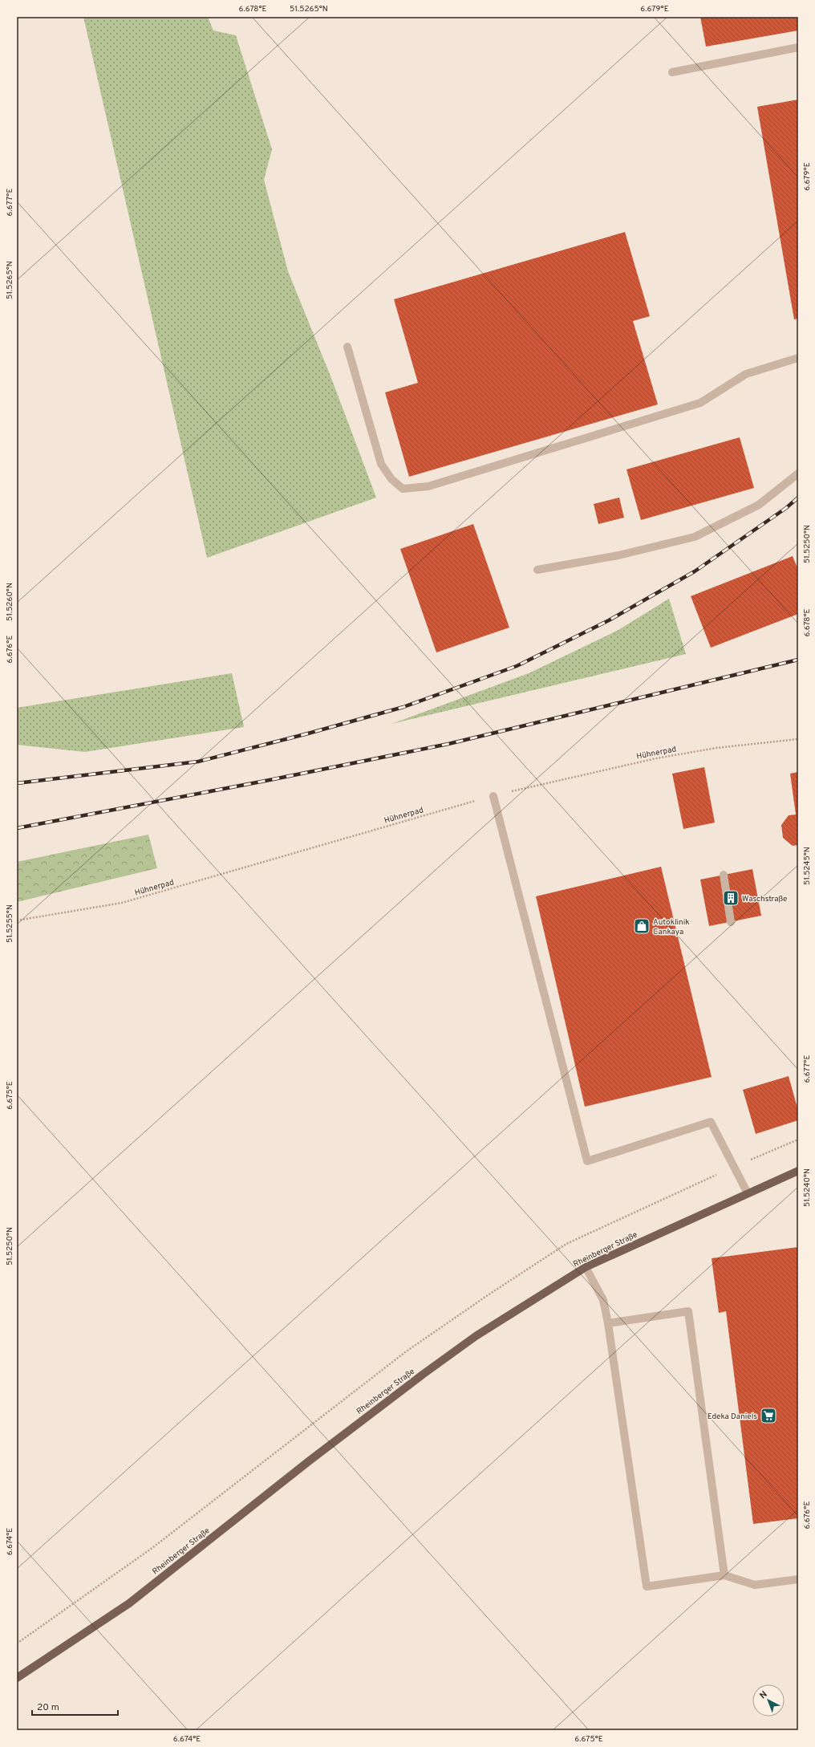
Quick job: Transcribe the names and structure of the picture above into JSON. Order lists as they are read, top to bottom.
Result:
{
  "streets": {
    "main road": ["Rheinberger Straße"],
    "path": ["Hühnerpad"]
  },
  "places": {
    "building": ["Waschstraße"],
    "shop": ["Autoklinik Cankaya"],
    "supermarket": ["Edeka Daniels"]
  },
  "scale_bar": "20 m",
  "north": "top left",
  "coordinates": [
    "6.678°E",
    "51.5265°N",
    "6.679°E",
    "6.677°E",
    "51.5250°N",
    "51.5260°N",
    "6.676°E",
    "51.5245°N",
    "51.5255°N",
    "6.675°E",
    "51.5240°N",
    "6.674°E"
  ]
}
